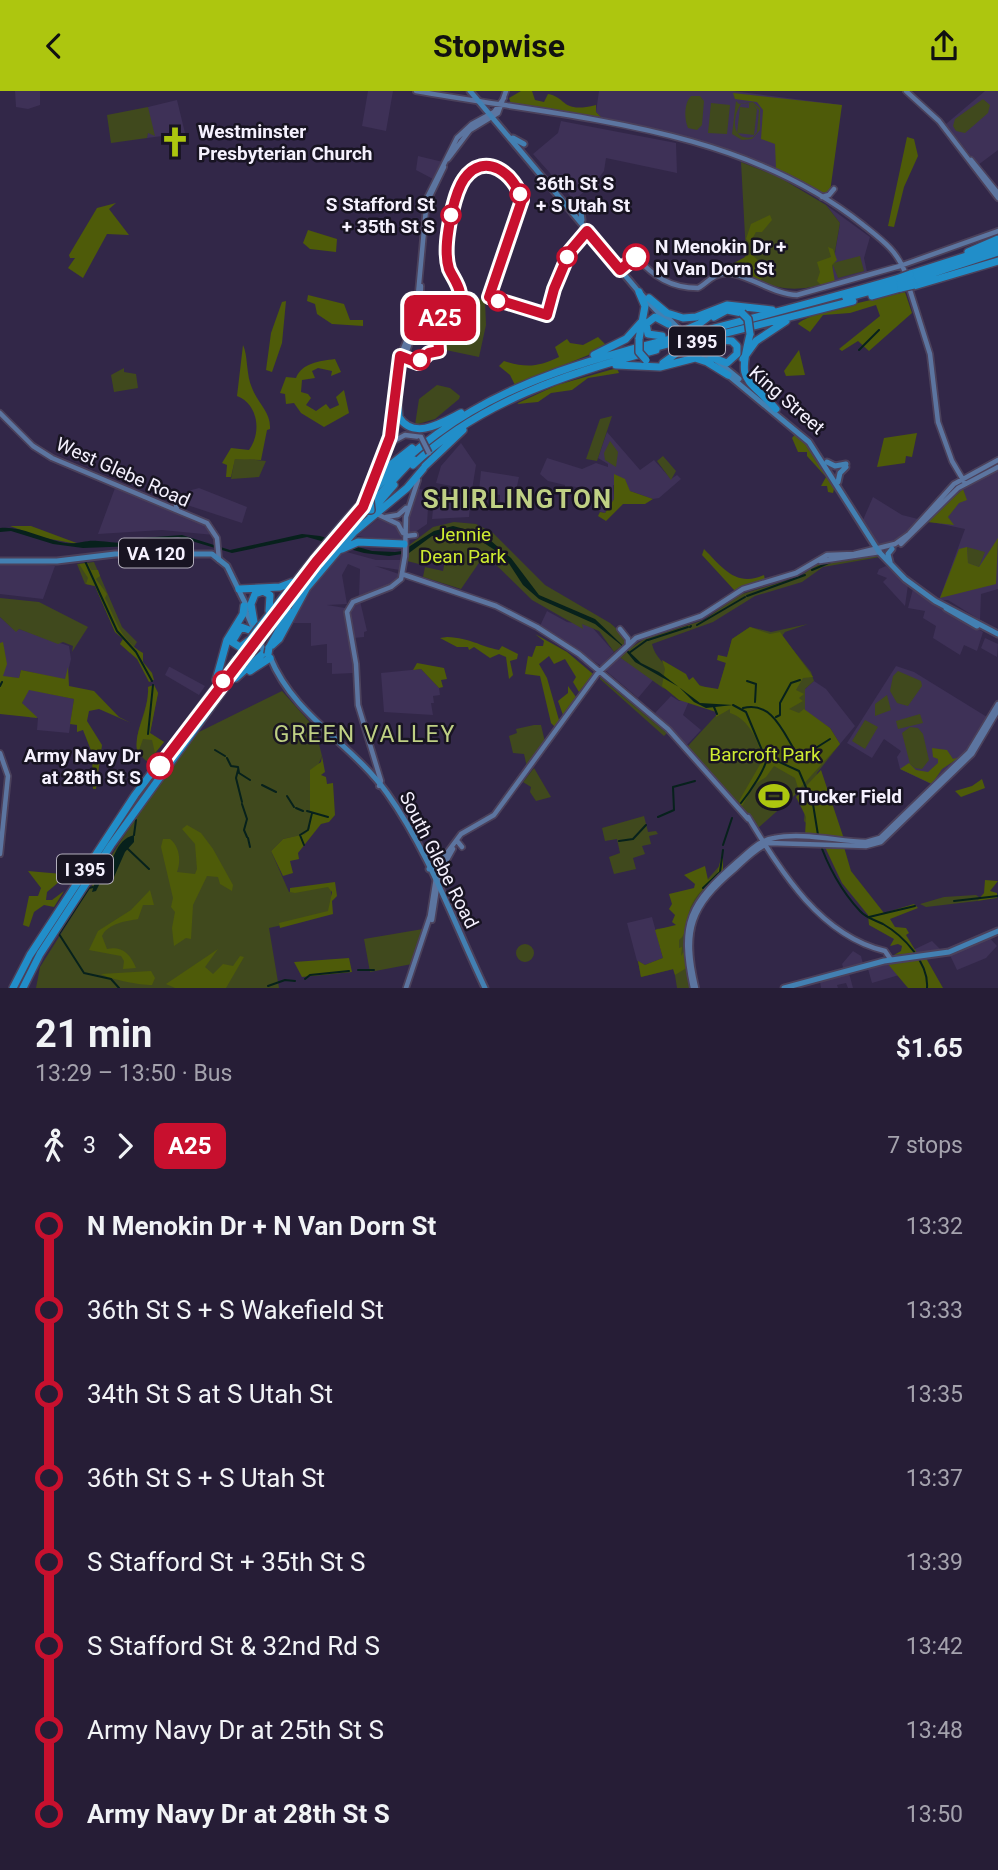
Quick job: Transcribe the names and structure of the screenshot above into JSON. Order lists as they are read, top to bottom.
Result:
{
  "streets": {
    "highway": ["I 395"],
    "main road": [
      "King Street",
      "West Glebe Road",
      "VA 120",
      "South Glebe Road"
    ]
  },
  "crossings": [
    ["I 395", "South Glebe Road"],
    ["West Glebe Road", "VA 120"],
    ["West Glebe Road", "South Glebe Road"],
    ["VA 120", "South Glebe Road"]
  ],
  "districts": ["SHIRLINGTON", "GREEN VALLEY"],
  "parks": ["Jennie Dean Park", "Barcroft Park"],
  "places": {
    "church": ["Westminster Presbyterian Church"],
    "other": [
      "36th St S + S Utah St",
      "S Stafford St + 35th St S",
      "N Menokin Dr + N Van Dorn St",
      "Army Navy Dr at 28th St S"
    ],
    "sports": ["Tucker Field"]
  },
  "lines": ["bus line A25"],
  "page": {
    "header": "Stopwise",
    "on_map": "A25",
    "heading": ["21 min", "13:29 – 13:50 · Bus", "$1.65"],
    "legs": ["3", "A25", "7 stops"],
    "list": [
      {
        "name": "N Menokin Dr + N Van Dorn St",
        "value": "13:32"
      },
      {
        "name": "36th St S + S Wakefield St",
        "value": "13:33"
      },
      {
        "name": "34th St S at S Utah St",
        "value": "13:35"
      },
      {
        "name": "36th St S + S Utah St",
        "value": "13:37"
      },
      {
        "name": "S Stafford St + 35th St S",
        "value": "13:39"
      },
      {
        "name": "S Stafford St & 32nd Rd S",
        "value": "13:42"
      },
      {
        "name": "Army Navy Dr at 25th St S",
        "value": "13:48"
      },
      {
        "name": "Army Navy Dr at 28th St S",
        "value": "13:50"
      }
    ]
  }
}
